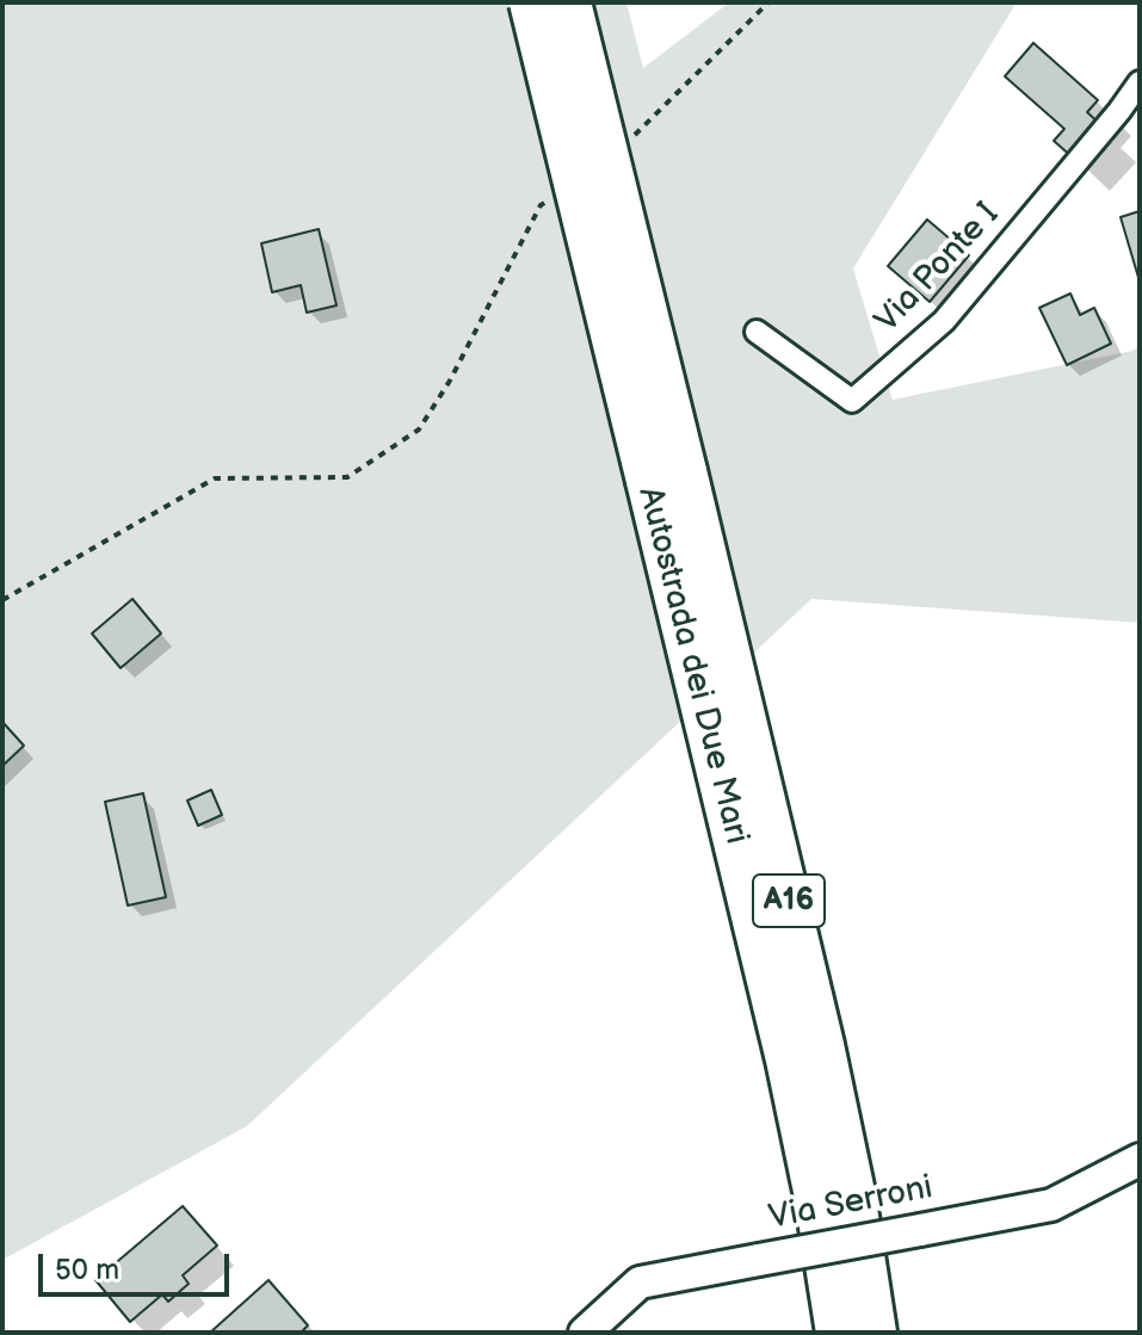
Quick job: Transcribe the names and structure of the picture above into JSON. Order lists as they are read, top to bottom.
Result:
{
  "streets": {
    "highway": ["Autostrada dei Due Mari", "A16"],
    "main road": ["Via Serroni"],
    "street": ["Via Ponte I"]
  },
  "scale_bar": "50 m"
}
